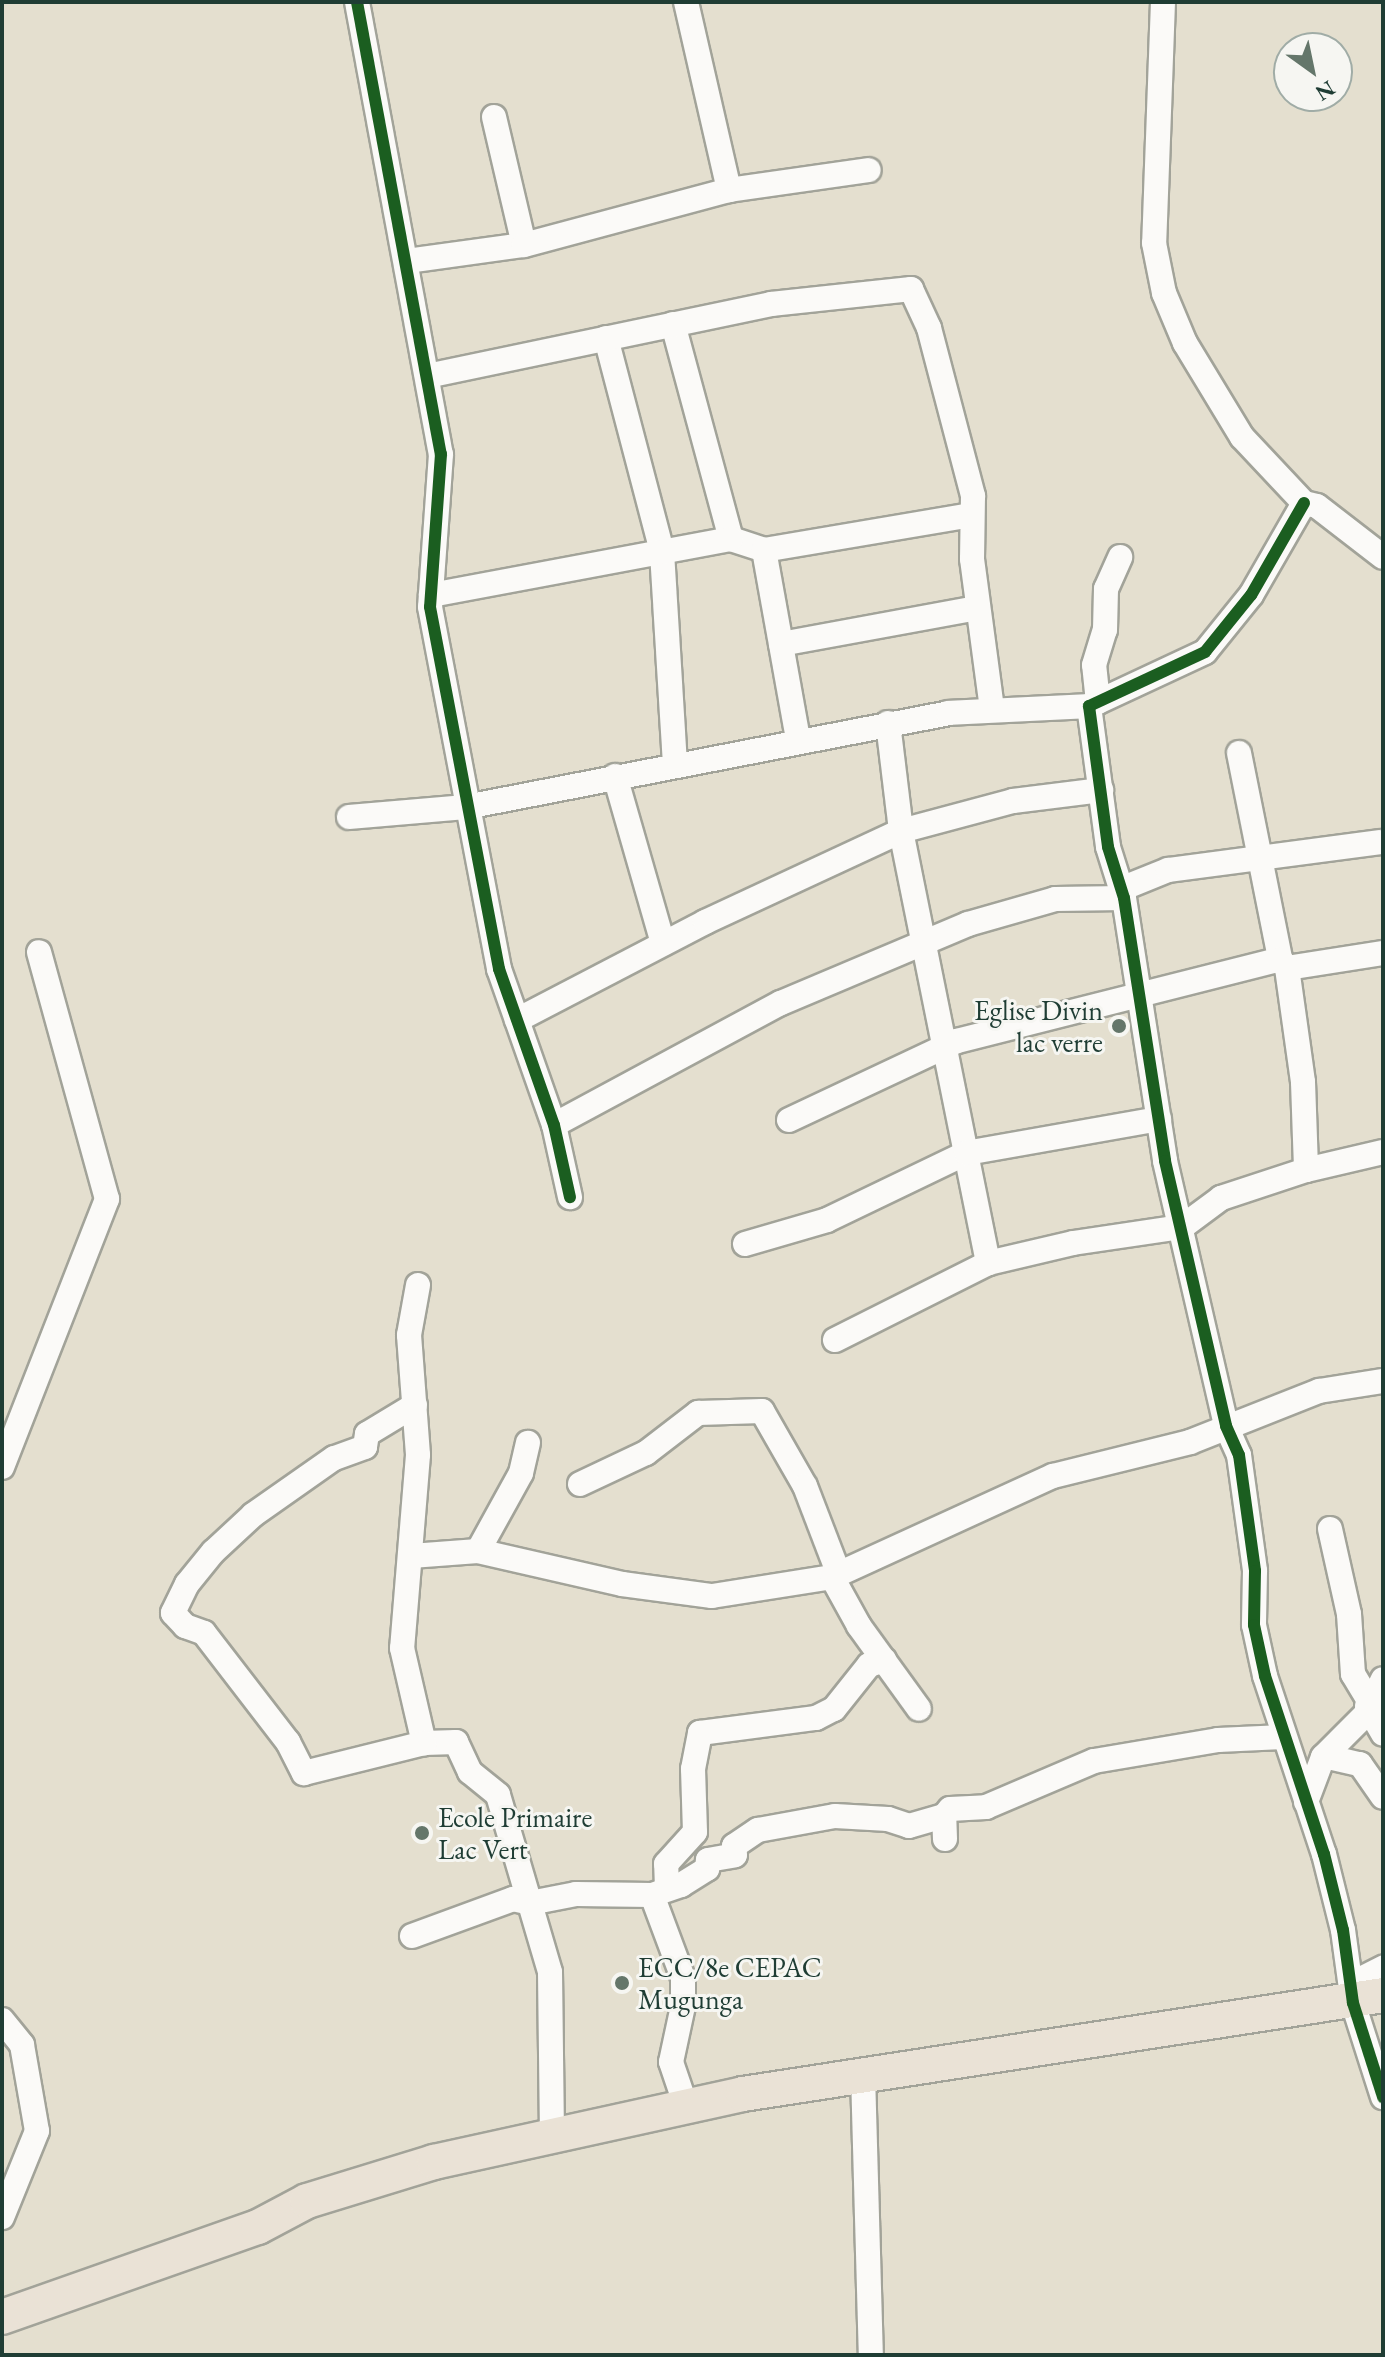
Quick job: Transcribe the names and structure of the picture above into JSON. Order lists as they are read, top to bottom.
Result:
{
  "places": ["Eglise Divin lac verre", "Ecole Primaire Lac Vert", "ECC/8e CEPAC Mugunga"],
  "north": "bottom right"
}
